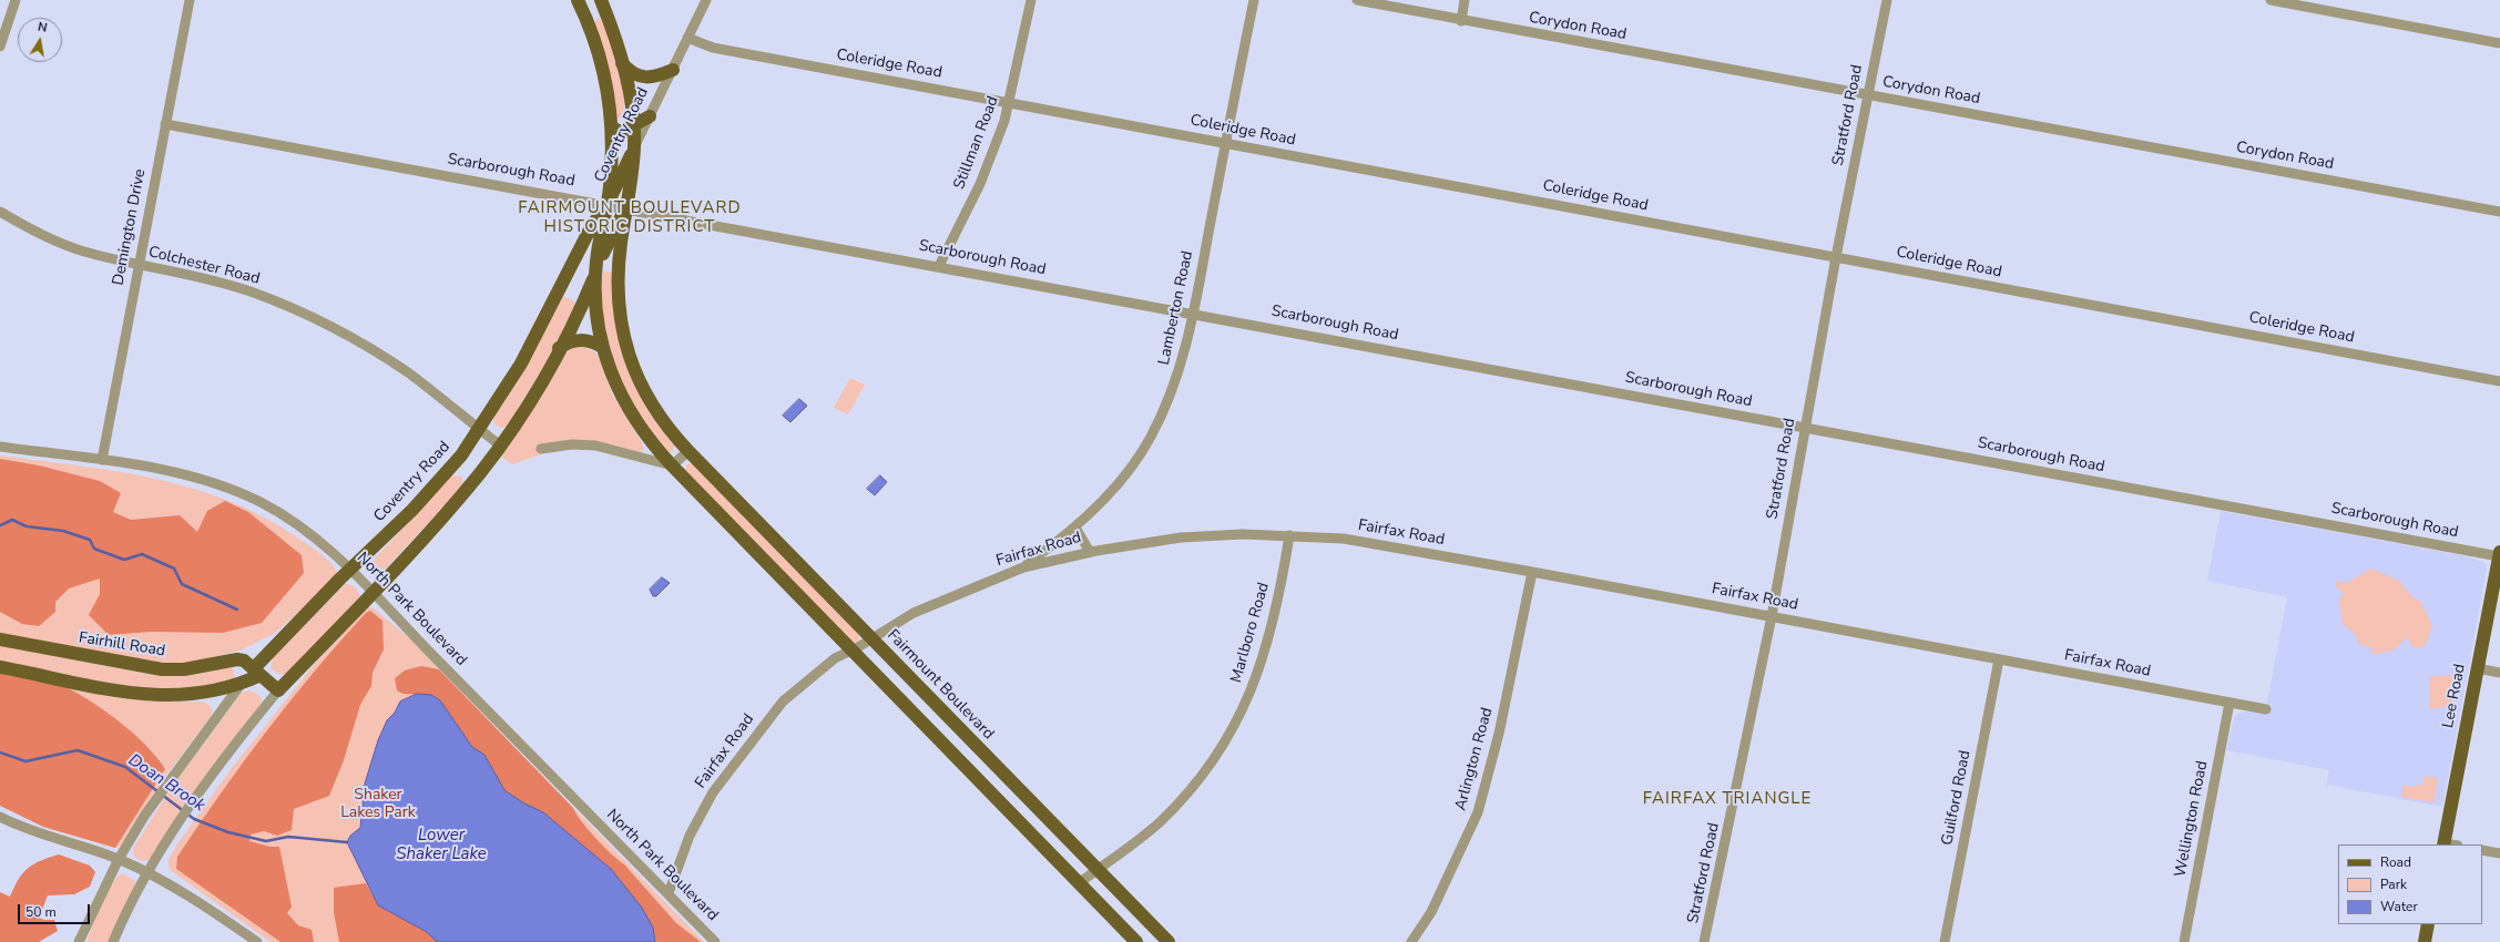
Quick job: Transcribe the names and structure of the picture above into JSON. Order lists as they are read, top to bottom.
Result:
{
  "streets": {
    "main road": [
      "Coventry Road",
      "Fairhill Road",
      "Fairmount Boulevard",
      "Lee Road"
    ],
    "street": [
      "Corydon Road",
      "Coleridge Road",
      "Stratford Road",
      "Stillman Road",
      "Scarborough Road",
      "Demington Drive",
      "Colchester Road",
      "Lamberton Road",
      "Fairfax Road",
      "North Park Boulevard",
      "Marlboro Road",
      "Arlington Road",
      "Guilford Road",
      "Wellington Road"
    ]
  },
  "crossings": [
    ["Corydon Road", "Stratford Road"],
    ["Coleridge Road", "Stratford Road"],
    ["Coleridge Road", "Coventry Road"],
    ["Coleridge Road", "Stillman Road"],
    ["Coleridge Road", "Lamberton Road"],
    ["Stratford Road", "Scarborough Road"],
    ["Stratford Road", "Fairfax Road"],
    ["Coventry Road", "Scarborough Road"],
    ["Coventry Road", "Colchester Road"],
    ["Coventry Road", "North Park Boulevard"],
    ["Coventry Road", "Fairhill Road"],
    ["Coventry Road", "Fairmount Boulevard"],
    ["Stillman Road", "Scarborough Road"],
    ["Scarborough Road", "Demington Drive"],
    ["Scarborough Road", "Lamberton Road"],
    ["Scarborough Road", "Fairmount Boulevard"],
    ["Scarborough Road", "Lee Road"],
    ["Demington Drive", "Colchester Road"],
    ["Demington Drive", "North Park Boulevard"],
    ["Lamberton Road", "Fairfax Road"],
    ["Fairfax Road", "North Park Boulevard"],
    ["Fairfax Road", "Marlboro Road"],
    ["Fairfax Road", "Fairmount Boulevard"],
    ["Fairfax Road", "Arlington Road"],
    ["Fairfax Road", "Guilford Road"],
    ["Fairfax Road", "Wellington Road"],
    ["Marlboro Road", "Fairmount Boulevard"]
  ],
  "districts": ["FAIRMOUNT BOULEVARD HISTORIC DISTRICT", "FAIRFAX TRIANGLE"],
  "water": ["Doan Brook", "Lower Shaker Lake"],
  "parks": ["Shaker Lakes Park"],
  "legend": ["Road", "Park", "Water"],
  "scale_bar": "50 m",
  "north": "top"
}
